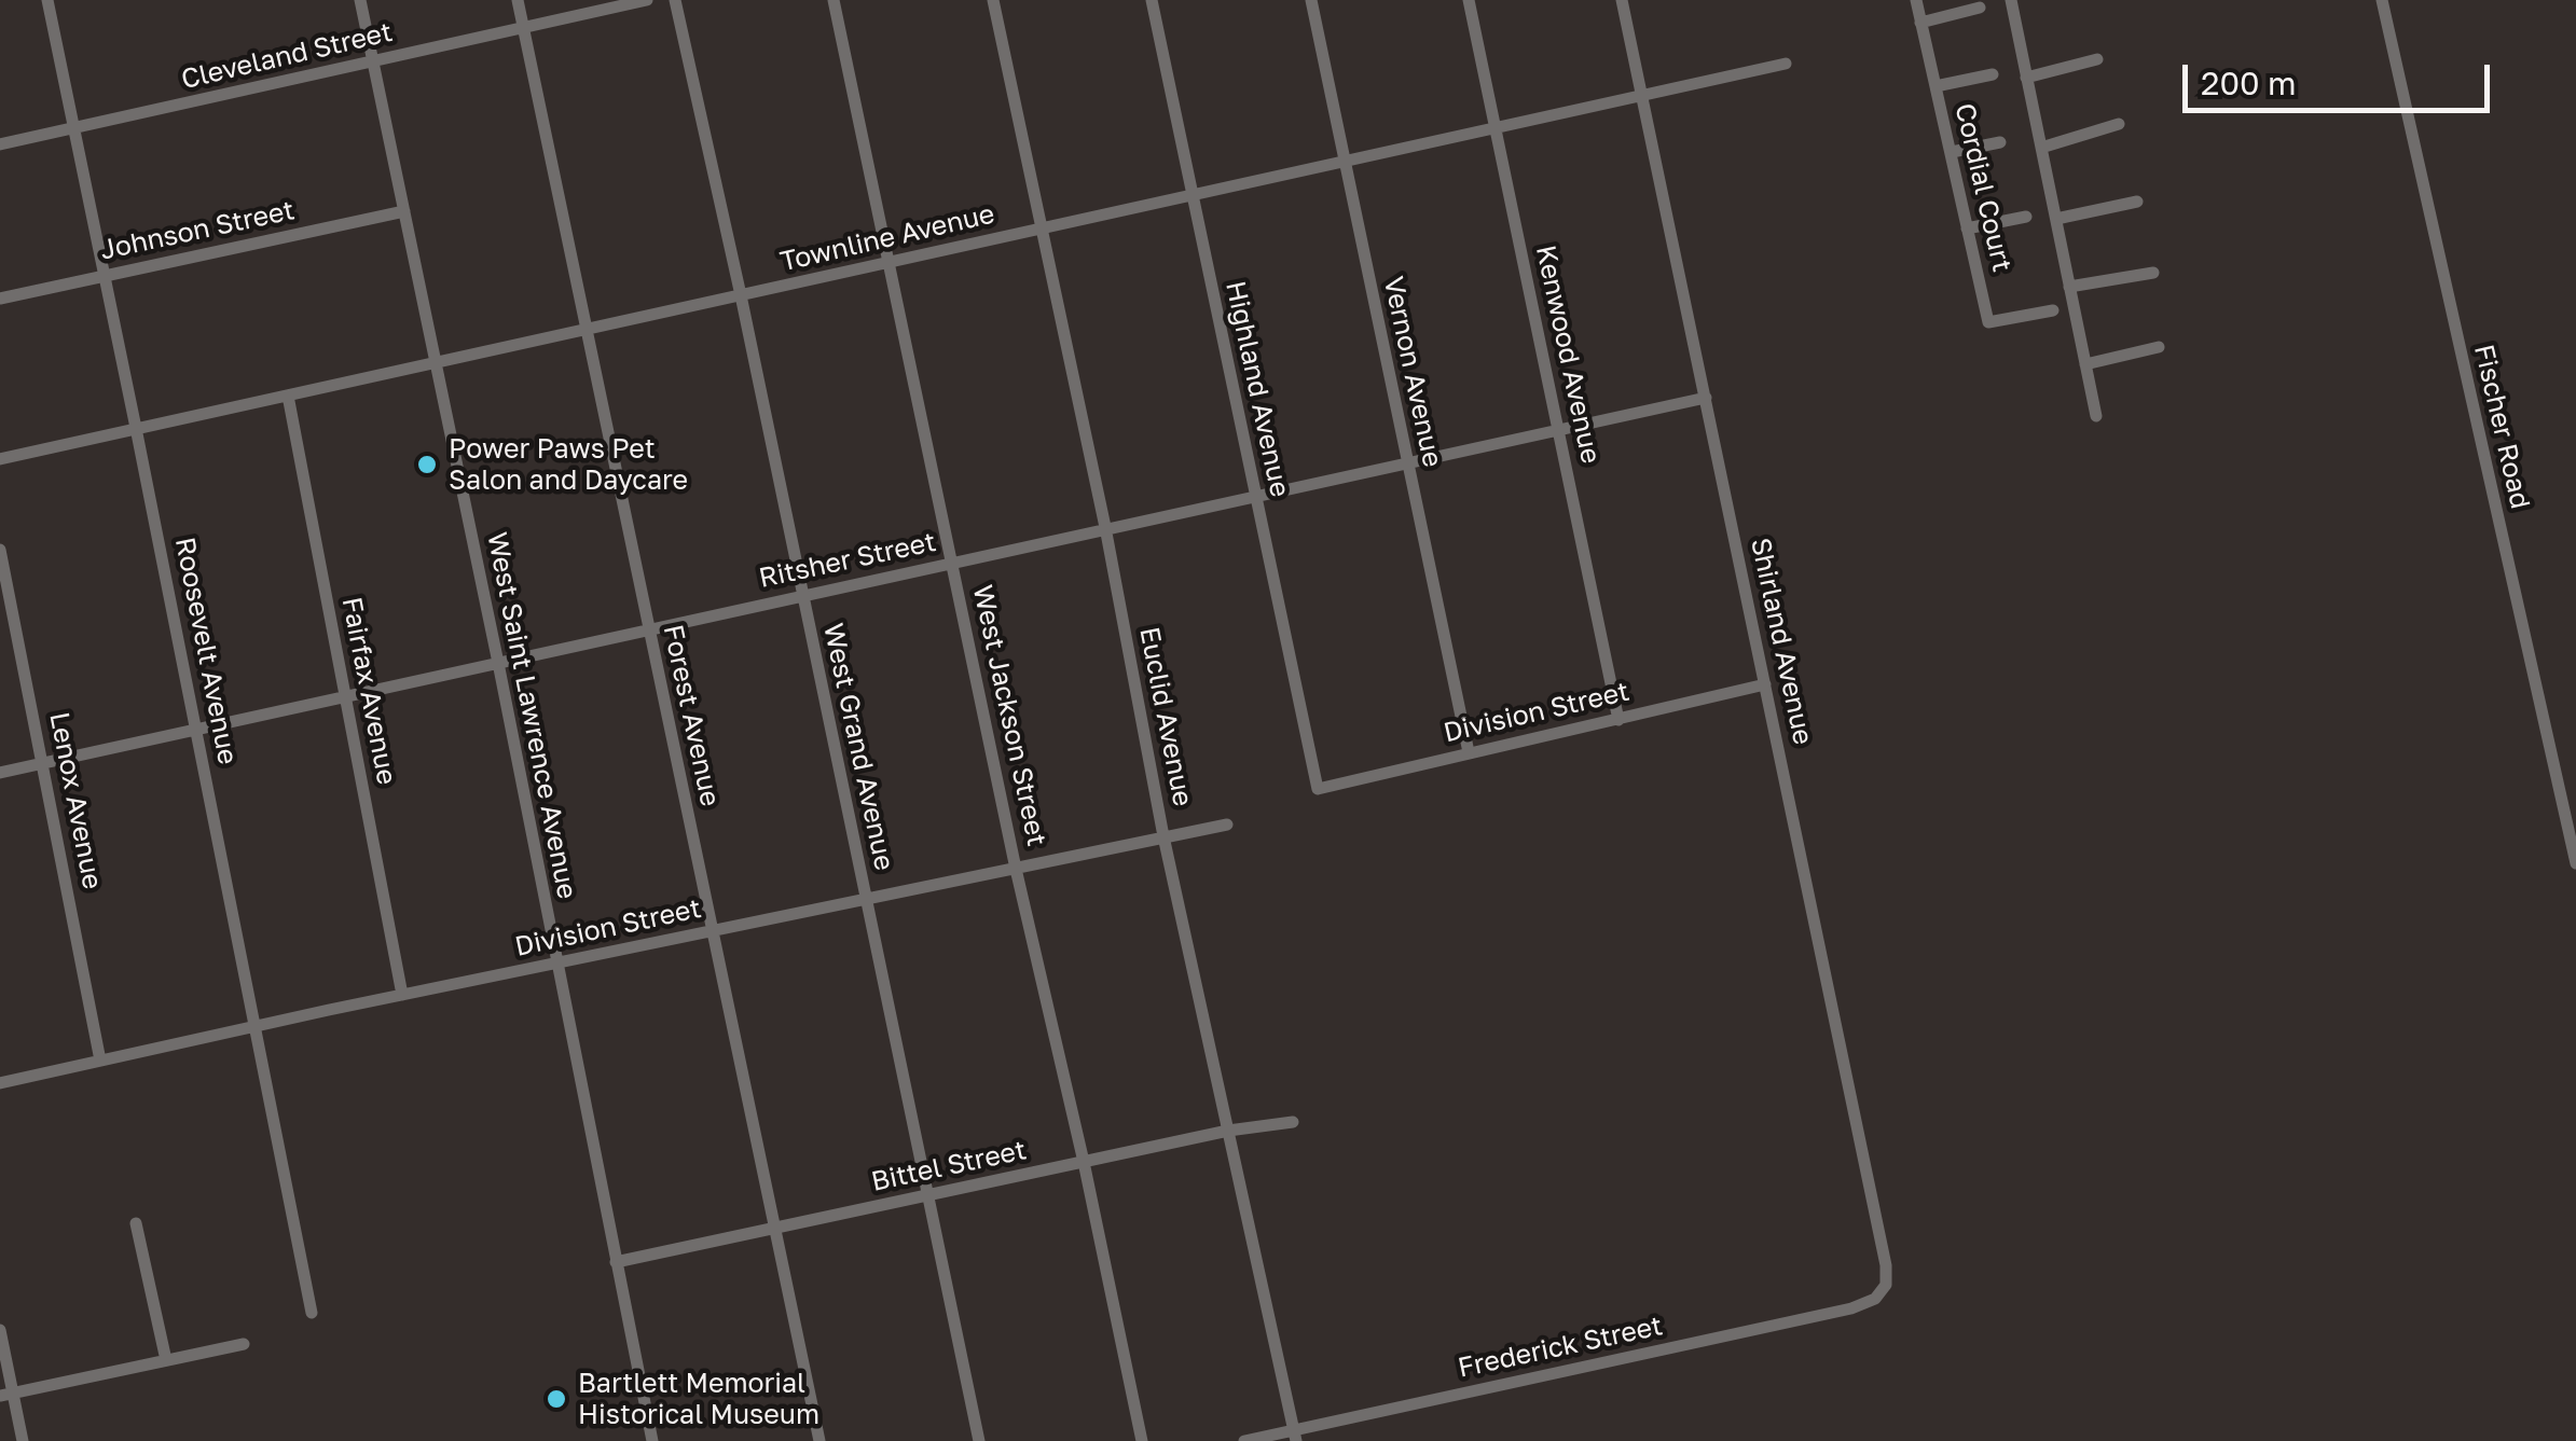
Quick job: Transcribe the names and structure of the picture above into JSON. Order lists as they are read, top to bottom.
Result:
{
  "streets": {
    "street": [
      "Cleveland Street",
      "Cordial Court",
      "Johnson Street",
      "Townline Avenue",
      "Kenwood Avenue",
      "Vernon Avenue",
      "Highland Avenue",
      "Fischer Road",
      "Ritsher Street",
      "Shirland Avenue",
      "Roosevelt Avenue",
      "Fairfax Avenue",
      "Division Street",
      "West Saint Lawrence Avenue",
      "Forest Avenue",
      "West Jackson Street",
      "Euclid Avenue",
      "West Grand Avenue",
      "Lenox Avenue",
      "Bittel Street",
      "Frederick Street"
    ]
  },
  "crossings": [
    ["Cleveland Street", "Roosevelt Avenue"],
    ["Cleveland Street", "West Saint Lawrence Avenue"],
    ["Cleveland Street", "Forest Avenue"],
    ["Johnson Street", "Roosevelt Avenue"],
    ["Johnson Street", "West Saint Lawrence Avenue"],
    ["Townline Avenue", "Kenwood Avenue"],
    ["Townline Avenue", "Vernon Avenue"],
    ["Townline Avenue", "Highland Avenue"],
    ["Townline Avenue", "Shirland Avenue"],
    ["Townline Avenue", "Roosevelt Avenue"],
    ["Townline Avenue", "Fairfax Avenue"],
    ["Townline Avenue", "West Saint Lawrence Avenue"],
    ["Townline Avenue", "Forest Avenue"],
    ["Townline Avenue", "West Jackson Street"],
    ["Townline Avenue", "Euclid Avenue"],
    ["Townline Avenue", "West Grand Avenue"],
    ["Kenwood Avenue", "Ritsher Street"],
    ["Kenwood Avenue", "Division Street"],
    ["Vernon Avenue", "Ritsher Street"],
    ["Vernon Avenue", "Division Street"],
    ["Highland Avenue", "Ritsher Street"],
    ["Highland Avenue", "Division Street"],
    ["Ritsher Street", "Shirland Avenue"],
    ["Ritsher Street", "Roosevelt Avenue"],
    ["Ritsher Street", "Fairfax Avenue"],
    ["Ritsher Street", "West Saint Lawrence Avenue"],
    ["Ritsher Street", "Forest Avenue"],
    ["Ritsher Street", "West Jackson Street"],
    ["Ritsher Street", "Euclid Avenue"],
    ["Ritsher Street", "West Grand Avenue"],
    ["Ritsher Street", "Lenox Avenue"],
    ["Shirland Avenue", "Division Street"],
    ["Shirland Avenue", "Frederick Street"],
    ["Roosevelt Avenue", "Division Street"],
    ["Fairfax Avenue", "Division Street"],
    ["Division Street", "West Saint Lawrence Avenue"],
    ["Division Street", "Forest Avenue"],
    ["Division Street", "West Jackson Street"],
    ["Division Street", "Euclid Avenue"],
    ["Division Street", "West Grand Avenue"],
    ["Division Street", "Lenox Avenue"],
    ["West Saint Lawrence Avenue", "Bittel Street"],
    ["Forest Avenue", "Bittel Street"],
    ["West Jackson Street", "Bittel Street"],
    ["Euclid Avenue", "Bittel Street"],
    ["Euclid Avenue", "Frederick Street"],
    ["West Grand Avenue", "Bittel Street"]
  ],
  "places": ["Power Paws Pet Salon and Daycare", "Bartlett Memorial Historical Museum"],
  "scale_bar": "200 m"
}
